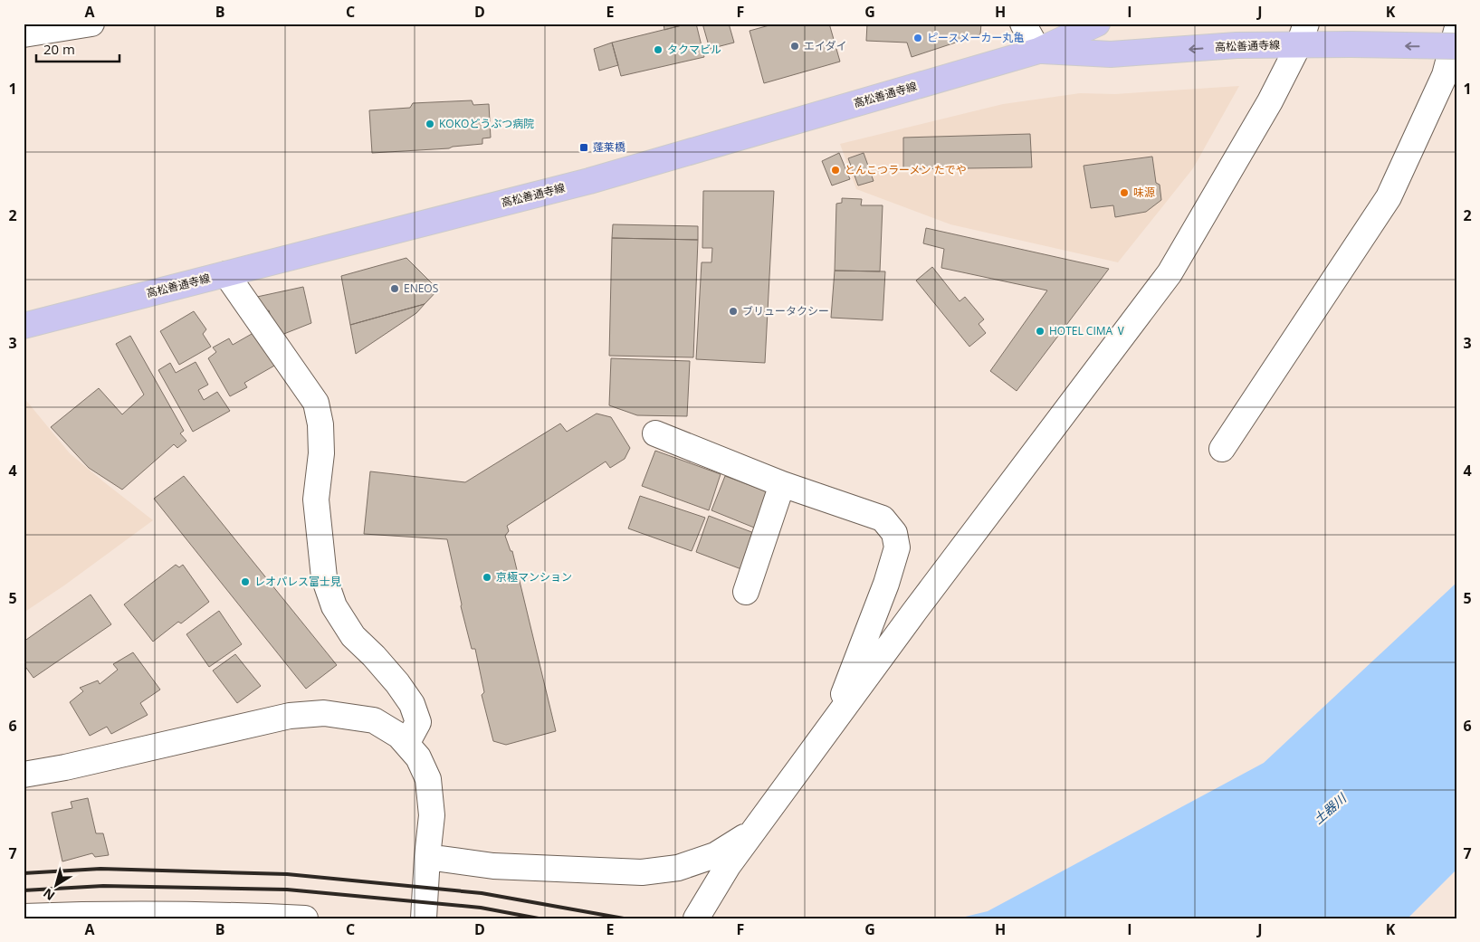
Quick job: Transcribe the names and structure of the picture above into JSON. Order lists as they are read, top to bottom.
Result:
{
  "streets": {
    "main road": ["高松善通寺線"]
  },
  "water": ["土器川"],
  "places": {
    "other": [
      "ピースメーカー丸亀",
      "エイダイ",
      "タクマビル",
      "KOKOどうぶつ病院",
      "とんこつラーメン たでや",
      "味源",
      "ENEOS",
      "ブリュータクシー",
      "HOTEL CIMA Ⅴ",
      "京極マンション",
      "レオパレス富士見"
    ],
    "transit": ["蓬莱橋"]
  },
  "scale_bar": "20 m",
  "north": "bottom left",
  "grid": {
    "columns": [
      "A",
      "B",
      "C",
      "D",
      "E",
      "F",
      "G",
      "H",
      "I",
      "J",
      "K"
    ],
    "rows": [
      "1",
      "2",
      "3",
      "4",
      "5",
      "6",
      "7"
    ]
  }
}
